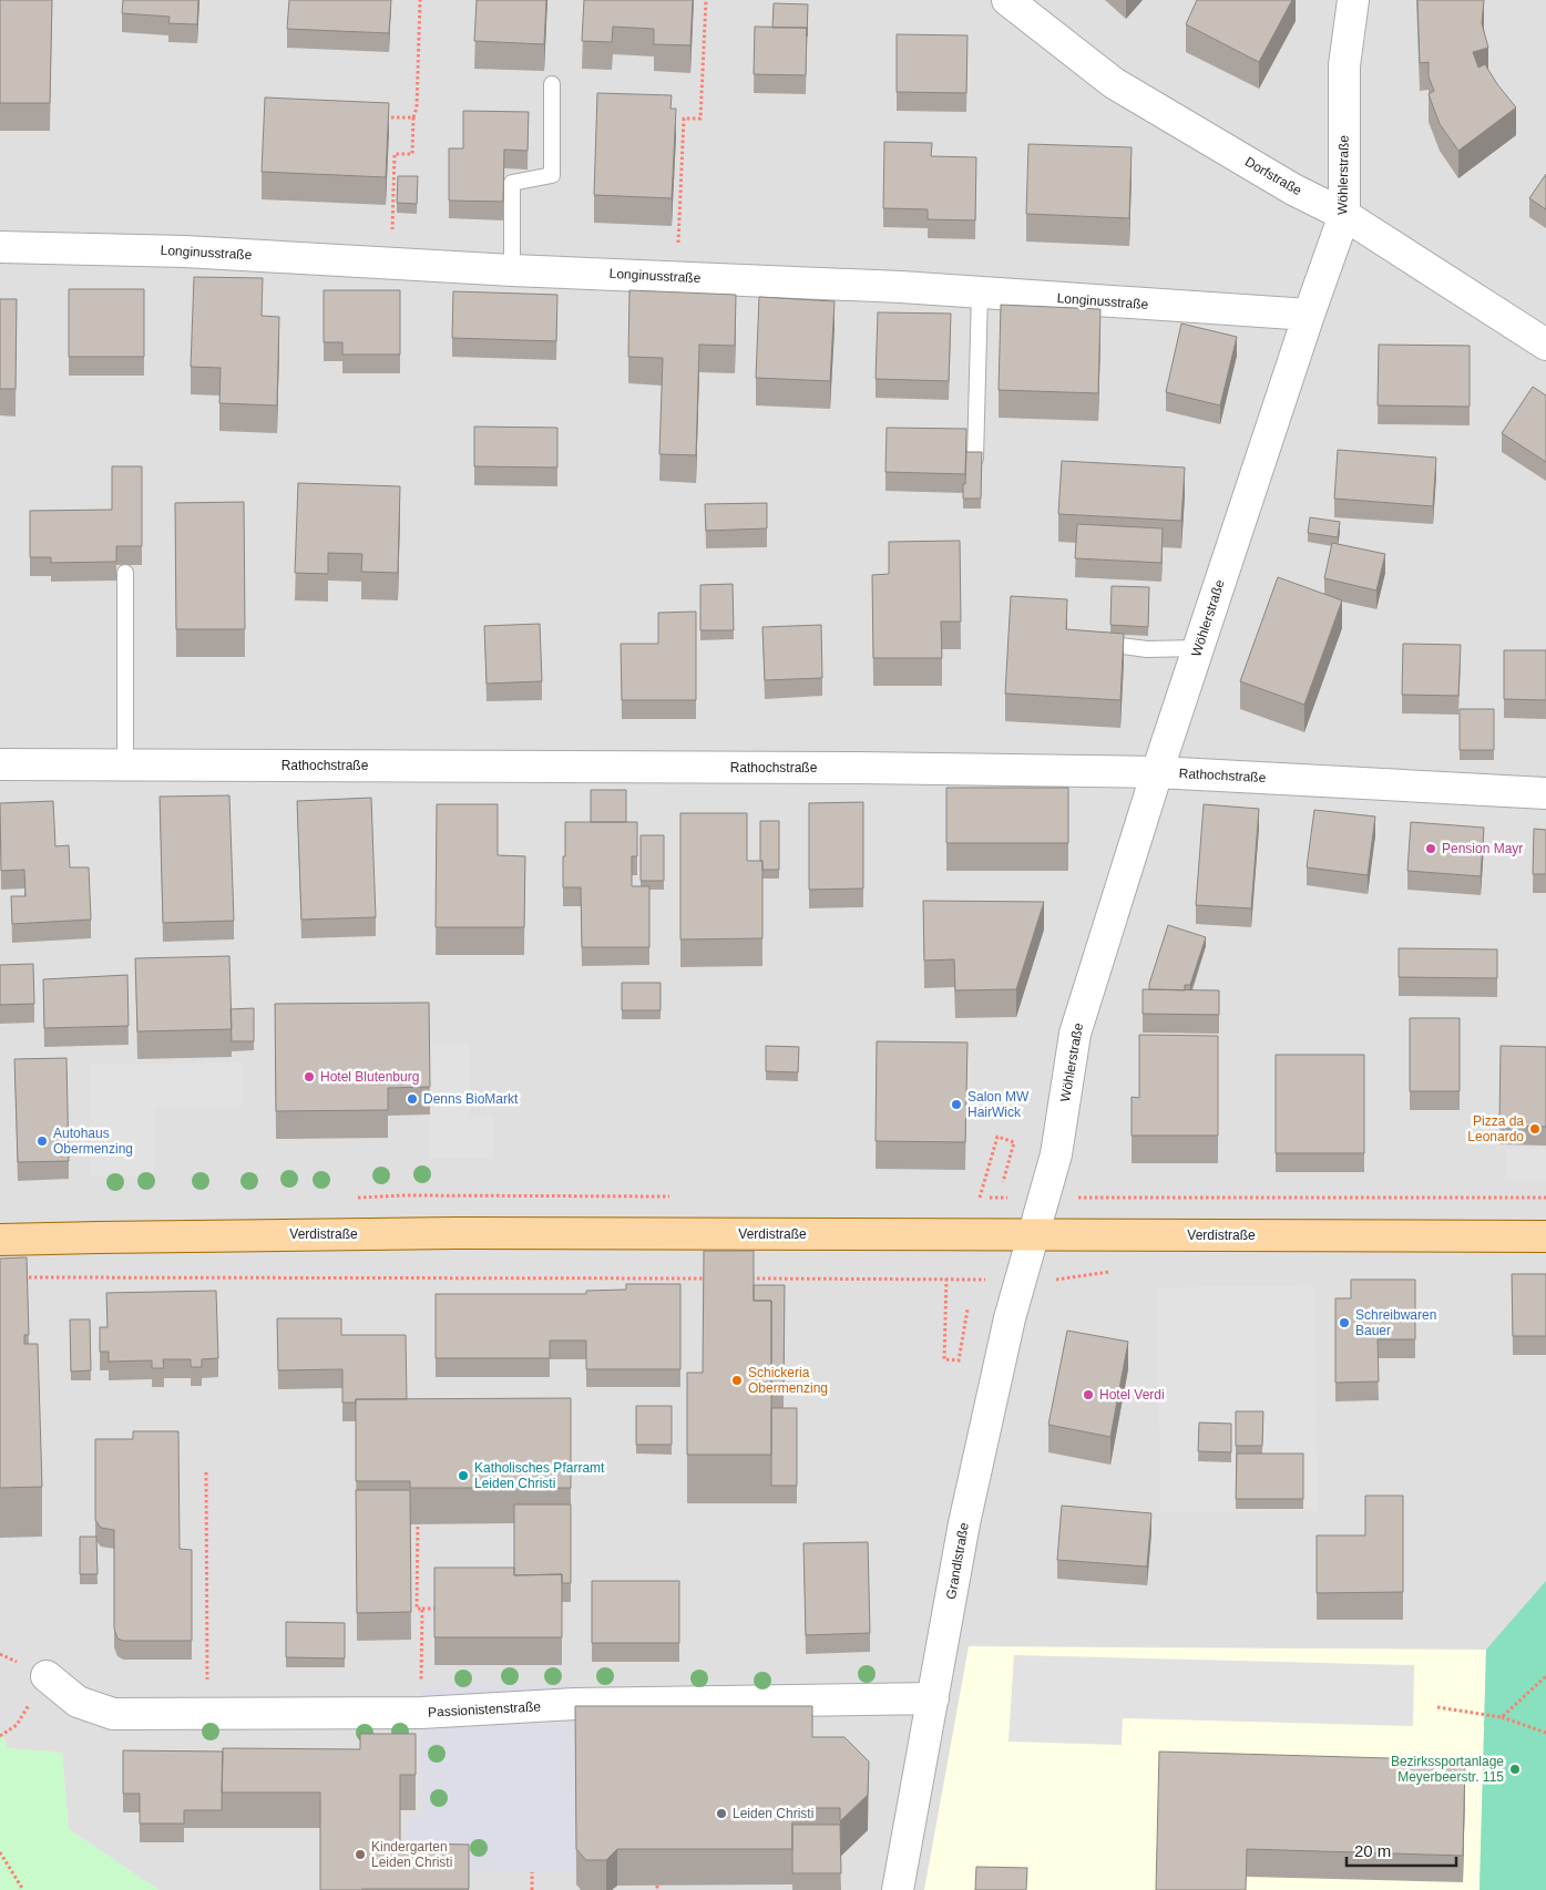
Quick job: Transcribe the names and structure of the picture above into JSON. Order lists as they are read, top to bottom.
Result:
{
  "streets": {
    "main road": ["Verdistraße"],
    "street": [
      "Wöhlerstraße",
      "Dorfstraße",
      "Longinusstraße",
      "Rathochstraße",
      "Grandlstraße",
      "Passionistenstraße"
    ]
  },
  "crossings": [
    ["Wöhlerstraße", "Dorfstraße"],
    ["Wöhlerstraße", "Longinusstraße"],
    ["Wöhlerstraße", "Rathochstraße"],
    ["Wöhlerstraße", "Verdistraße"],
    ["Wöhlerstraße", "Grandlstraße"],
    ["Verdistraße", "Grandlstraße"],
    ["Grandlstraße", "Passionistenstraße"]
  ],
  "places": [
    "Pension Mayr",
    "Hotel Blutenburg",
    "Denns BioMarkt",
    "Salon MW HairWick",
    "Pizza da Leonardo",
    "Autohaus Obermenzing",
    "Schreibwaren Bauer",
    "Schickeria Obermenzing",
    "Hotel Verdi",
    "Katholisches Pfarramt Leiden Christi",
    "Bezirkssportanlage Meyerbeerstr. 115",
    "Leiden Christi",
    "Kindergarten Leiden Christi"
  ],
  "scale_bar": "20 m"
}
